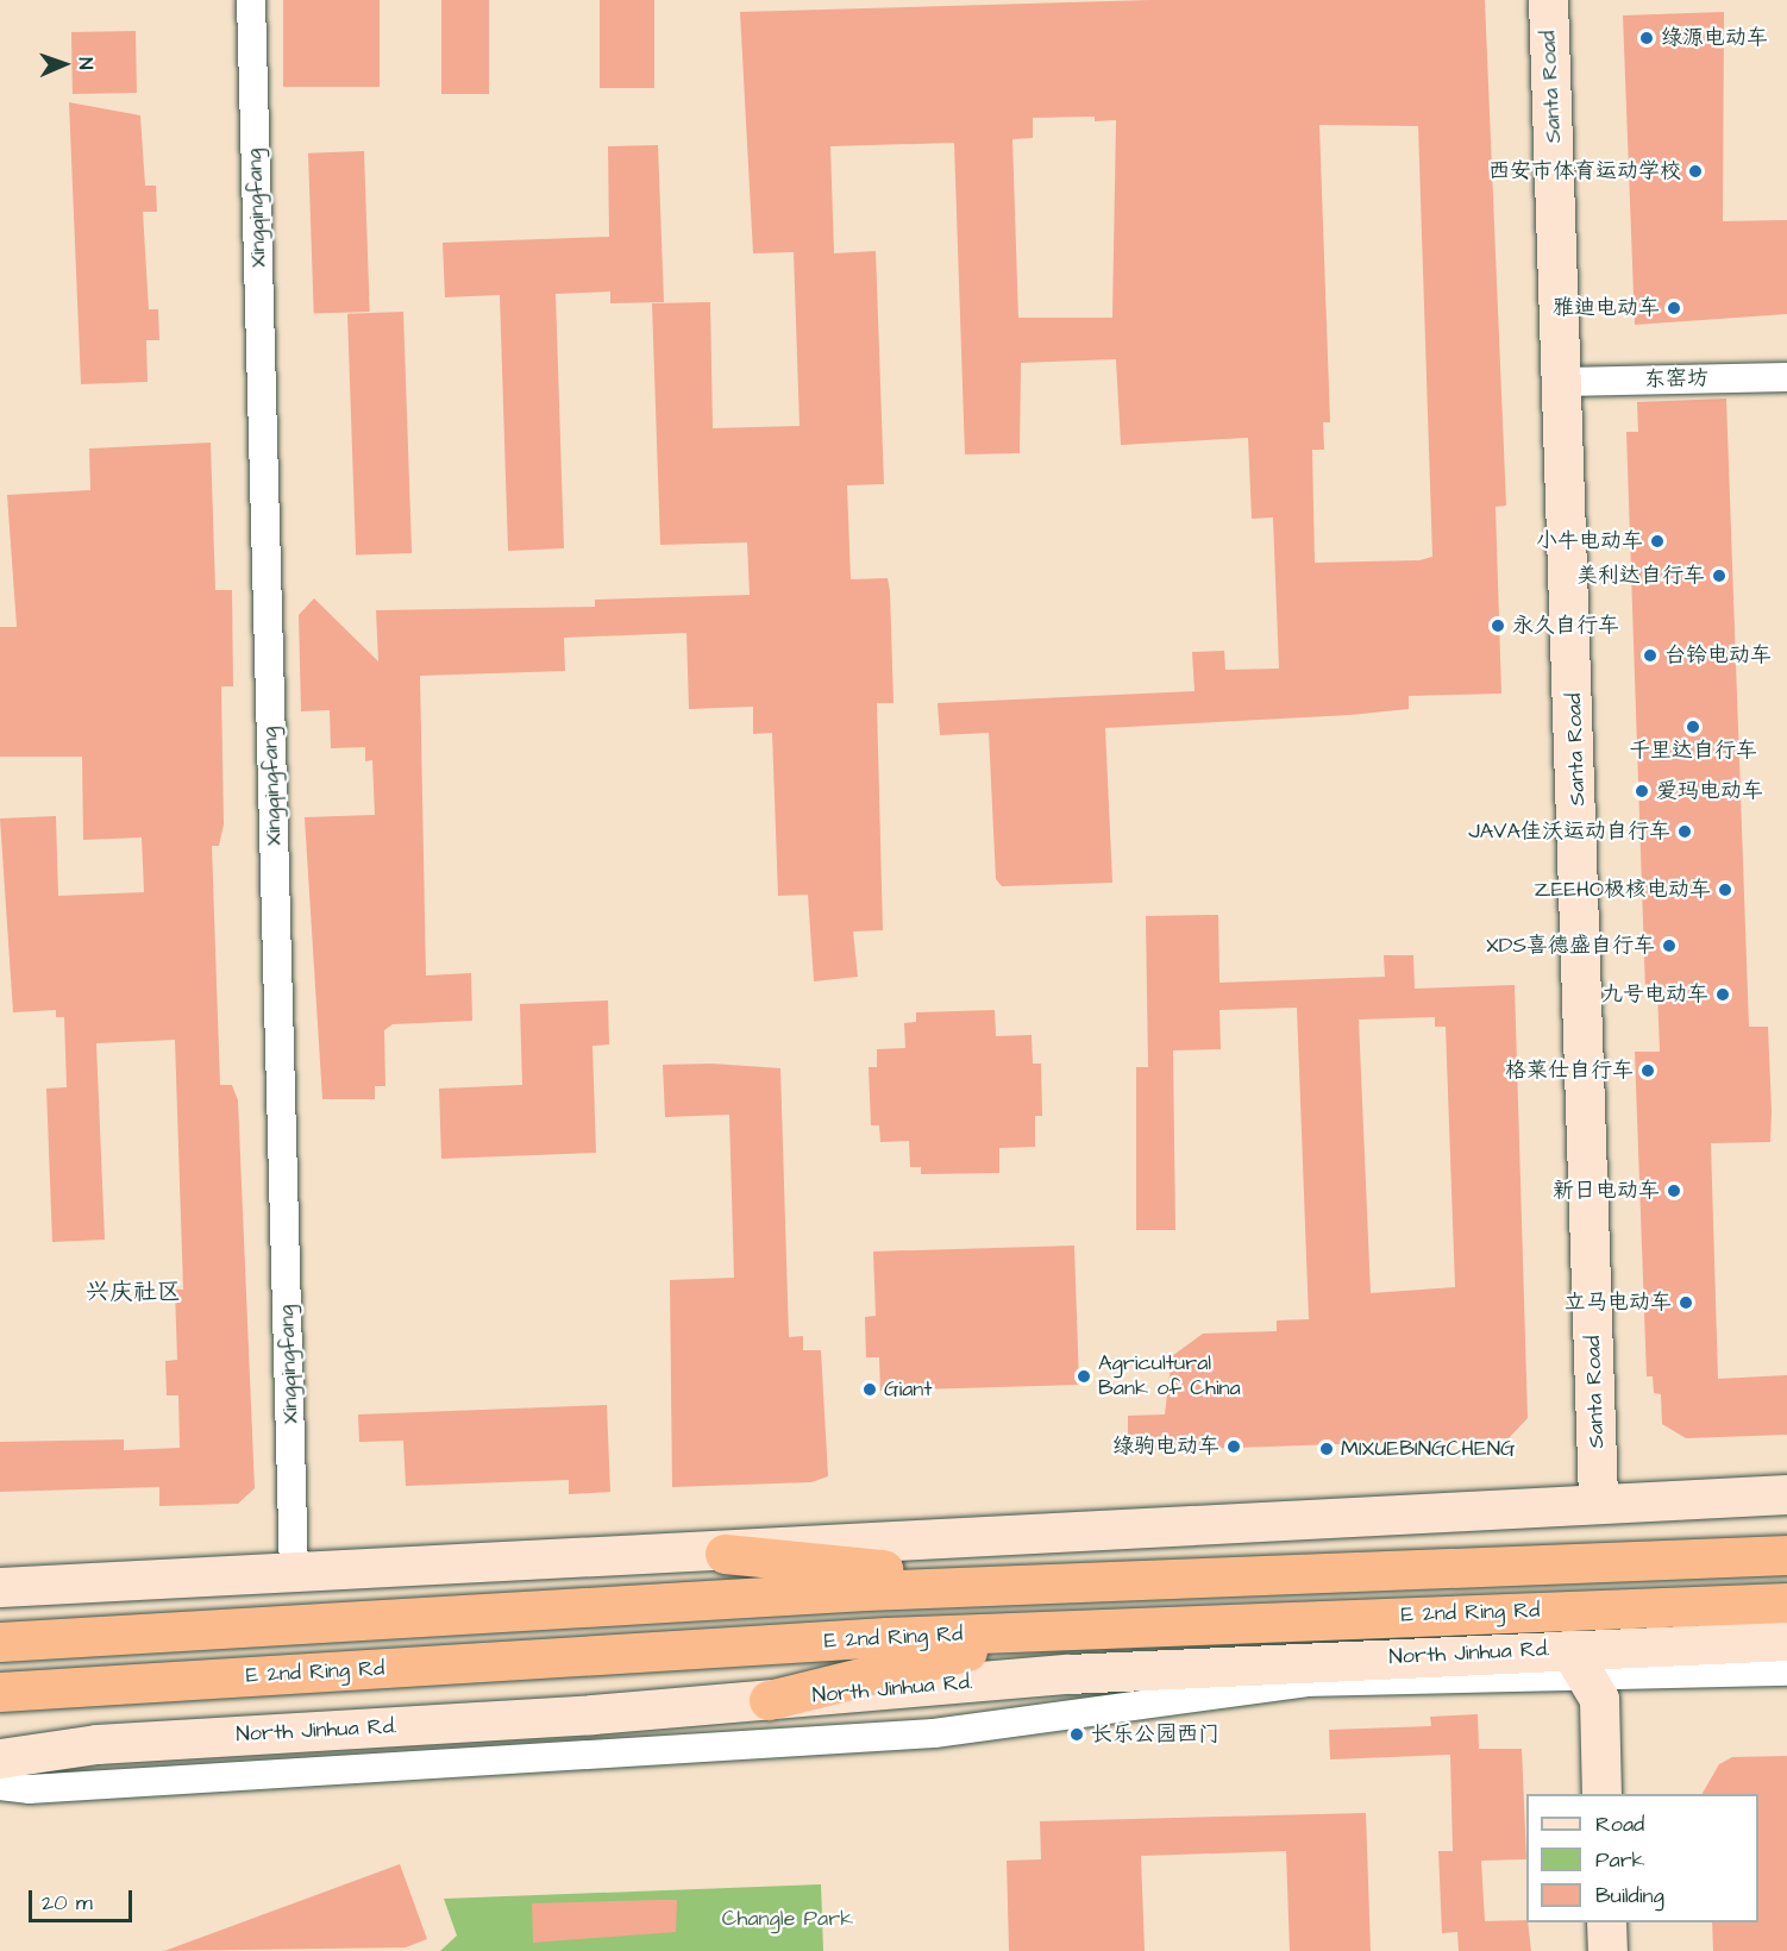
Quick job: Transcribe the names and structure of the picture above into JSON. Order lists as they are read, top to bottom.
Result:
{
  "streets": {
    "highway": ["E 2nd Ring Rd"],
    "main road": ["Santa Road", "North Jinhua Rd."],
    "street": ["Xingqingfang", "东窑坊"]
  },
  "crossings": [
    ["Santa Road", "东窑坊"]
  ],
  "districts": ["兴庆社区"],
  "parks": ["Changle Park"],
  "places": [
    "绿源电动车",
    "西安市体育运动学校",
    "雅迪电动车",
    "小牛电动车",
    "美利达自行车",
    "永久自行车",
    "台铃电动车",
    "千里达自行车",
    "爱玛电动车",
    "JAVA佳沃运动自行车",
    "ZEEHO极核电动车",
    "XDS喜德盛自行车",
    "九号电动车",
    "格莱仕自行车",
    "新日电动车",
    "立马电动车",
    "Agricultural Bank of China",
    "Giant",
    "绿驹电动车",
    "MIXUEBINGCHENG",
    "长乐公园西门"
  ],
  "legend": ["Road", "Park", "Building"],
  "scale_bar": "20 m",
  "north": "right"
}
